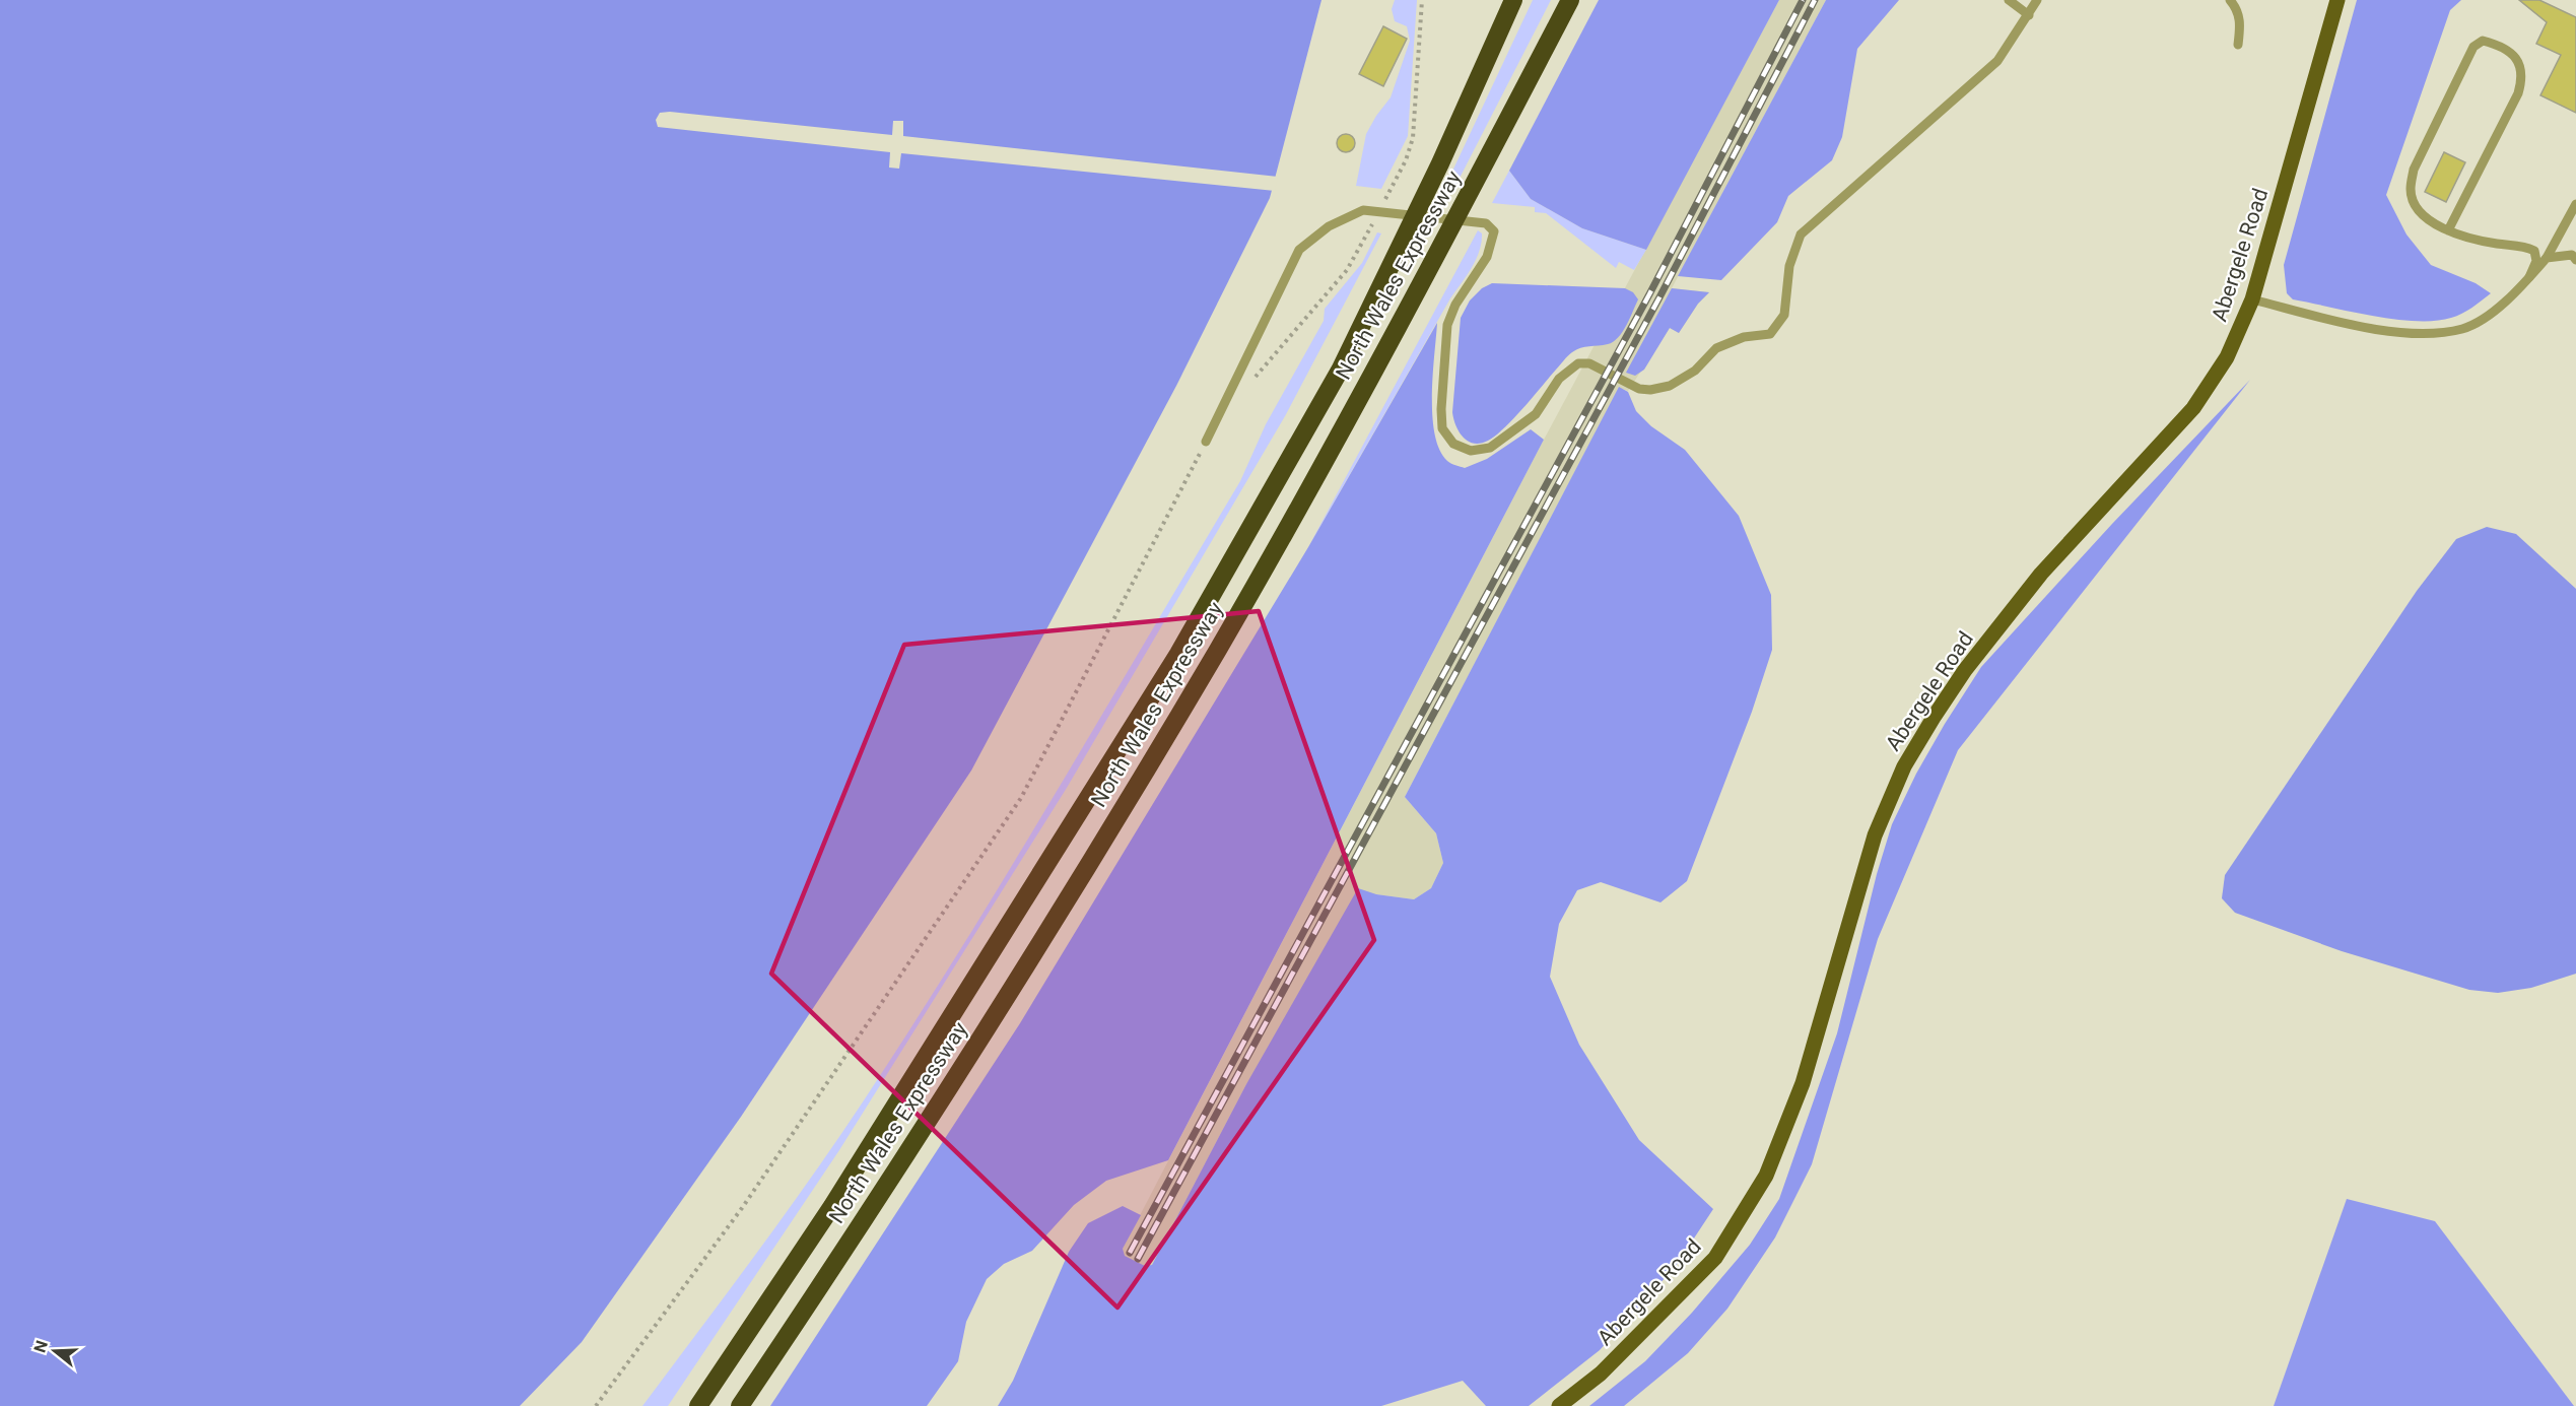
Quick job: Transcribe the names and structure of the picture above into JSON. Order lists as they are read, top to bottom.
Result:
{
  "streets": {
    "highway": ["North Wales Expressway"],
    "main road": ["Abergele Road"]
  },
  "north": "left"
}
